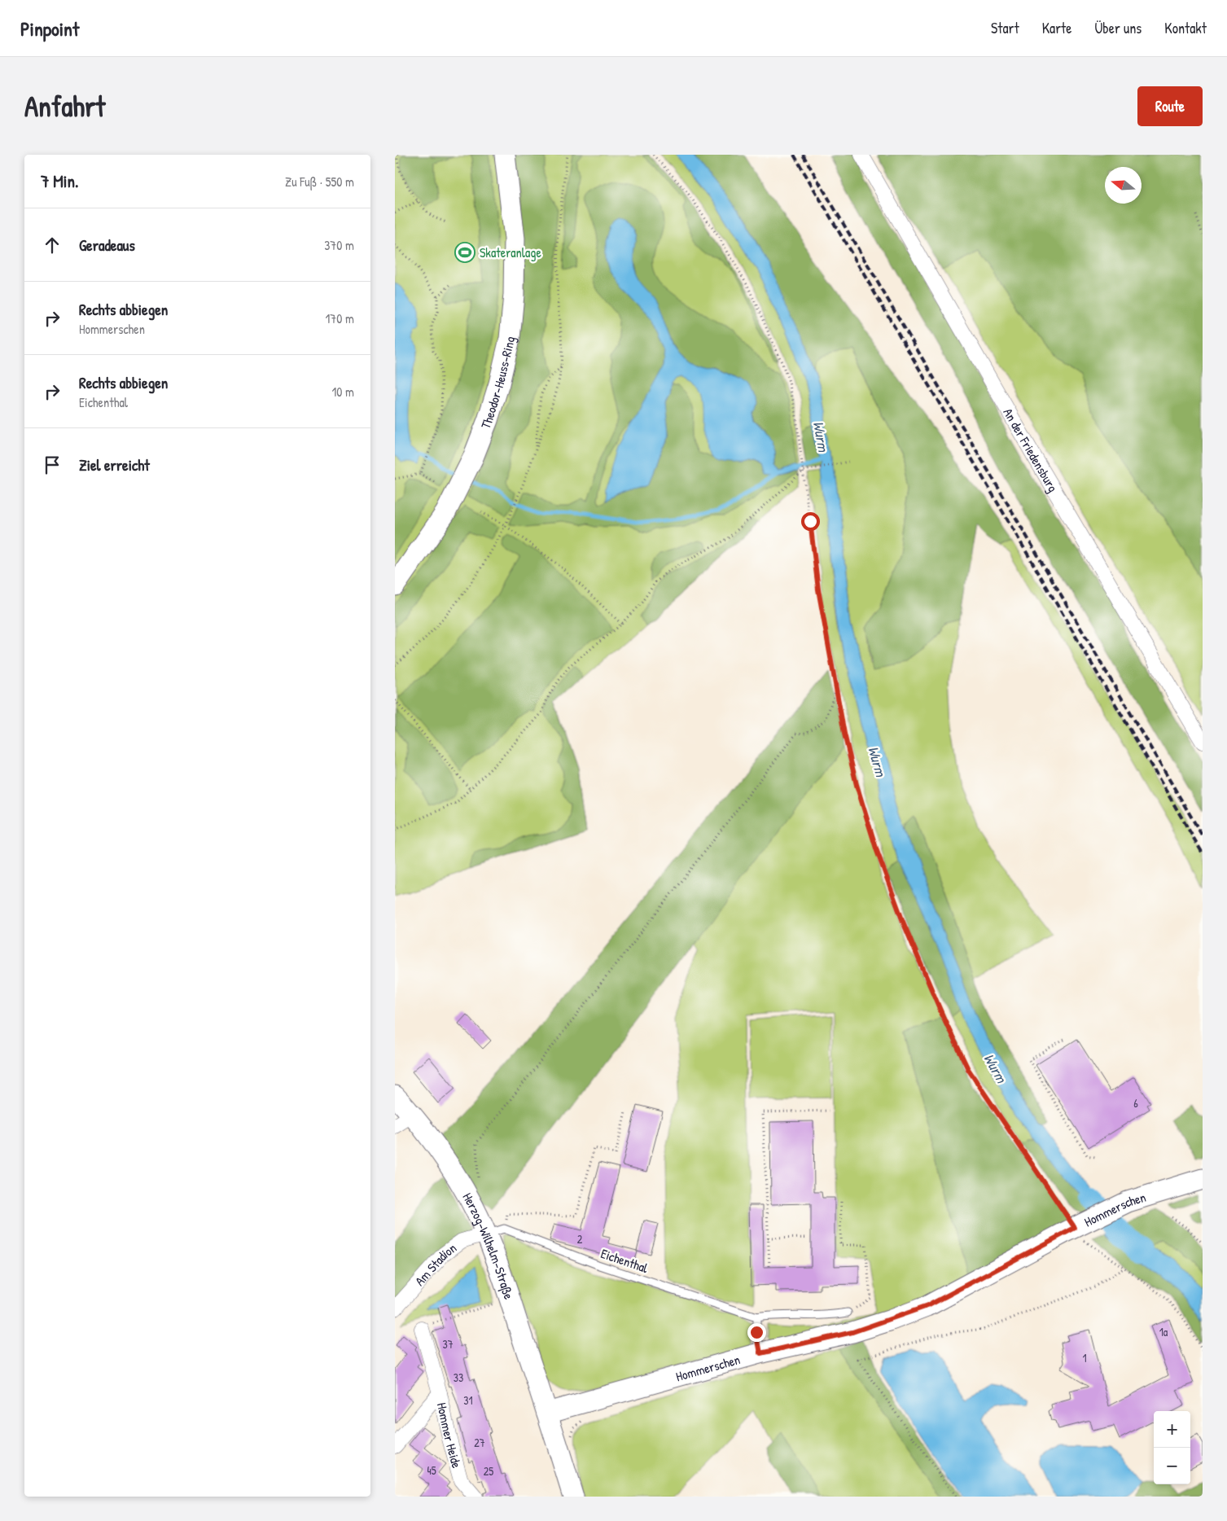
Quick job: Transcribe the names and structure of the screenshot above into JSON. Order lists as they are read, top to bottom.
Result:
{
  "streets": {
    "main road": ["Theodor-Heuss-Ring", "Hommerschen", "Herzog-Wilhelm-Straße"],
    "street": ["An der Friedensburg", "Am Stadion", "Hommer Heide"],
    "lane": ["Eichenthal"]
  },
  "crossings": [
    ["Hommerschen", "Herzog-Wilhelm-Straße"],
    ["Herzog-Wilhelm-Straße", "Eichenthal"],
    ["Herzog-Wilhelm-Straße", "Am Stadion"],
    ["Eichenthal", "Am Stadion"]
  ],
  "water": ["Wurm"],
  "places": {
    "sports": ["Skateranlage"]
  },
  "house_numbers": [
    "6",
    "2",
    "1a",
    "37",
    "1",
    "33",
    "31",
    "27",
    "45",
    "25"
  ],
  "north": "left",
  "page": {
    "header": "Pinpoint",
    "nav": [
      "Start",
      "Karte",
      "Über uns",
      "Kontakt"
    ],
    "buttons": "Route",
    "title": "Anfahrt",
    "heading": ["7 Min.", "Zu Fuß · 550 m"],
    "list": [
      ["Geradeaus", "370 m"],
      ["Rechts abbiegen", "Hommerschen", "170 m"],
      ["Rechts abbiegen", "Eichenthal", "10 m"],
      "Ziel erreicht"
    ],
    "map_buttons": ["+", "−"]
  }
}
